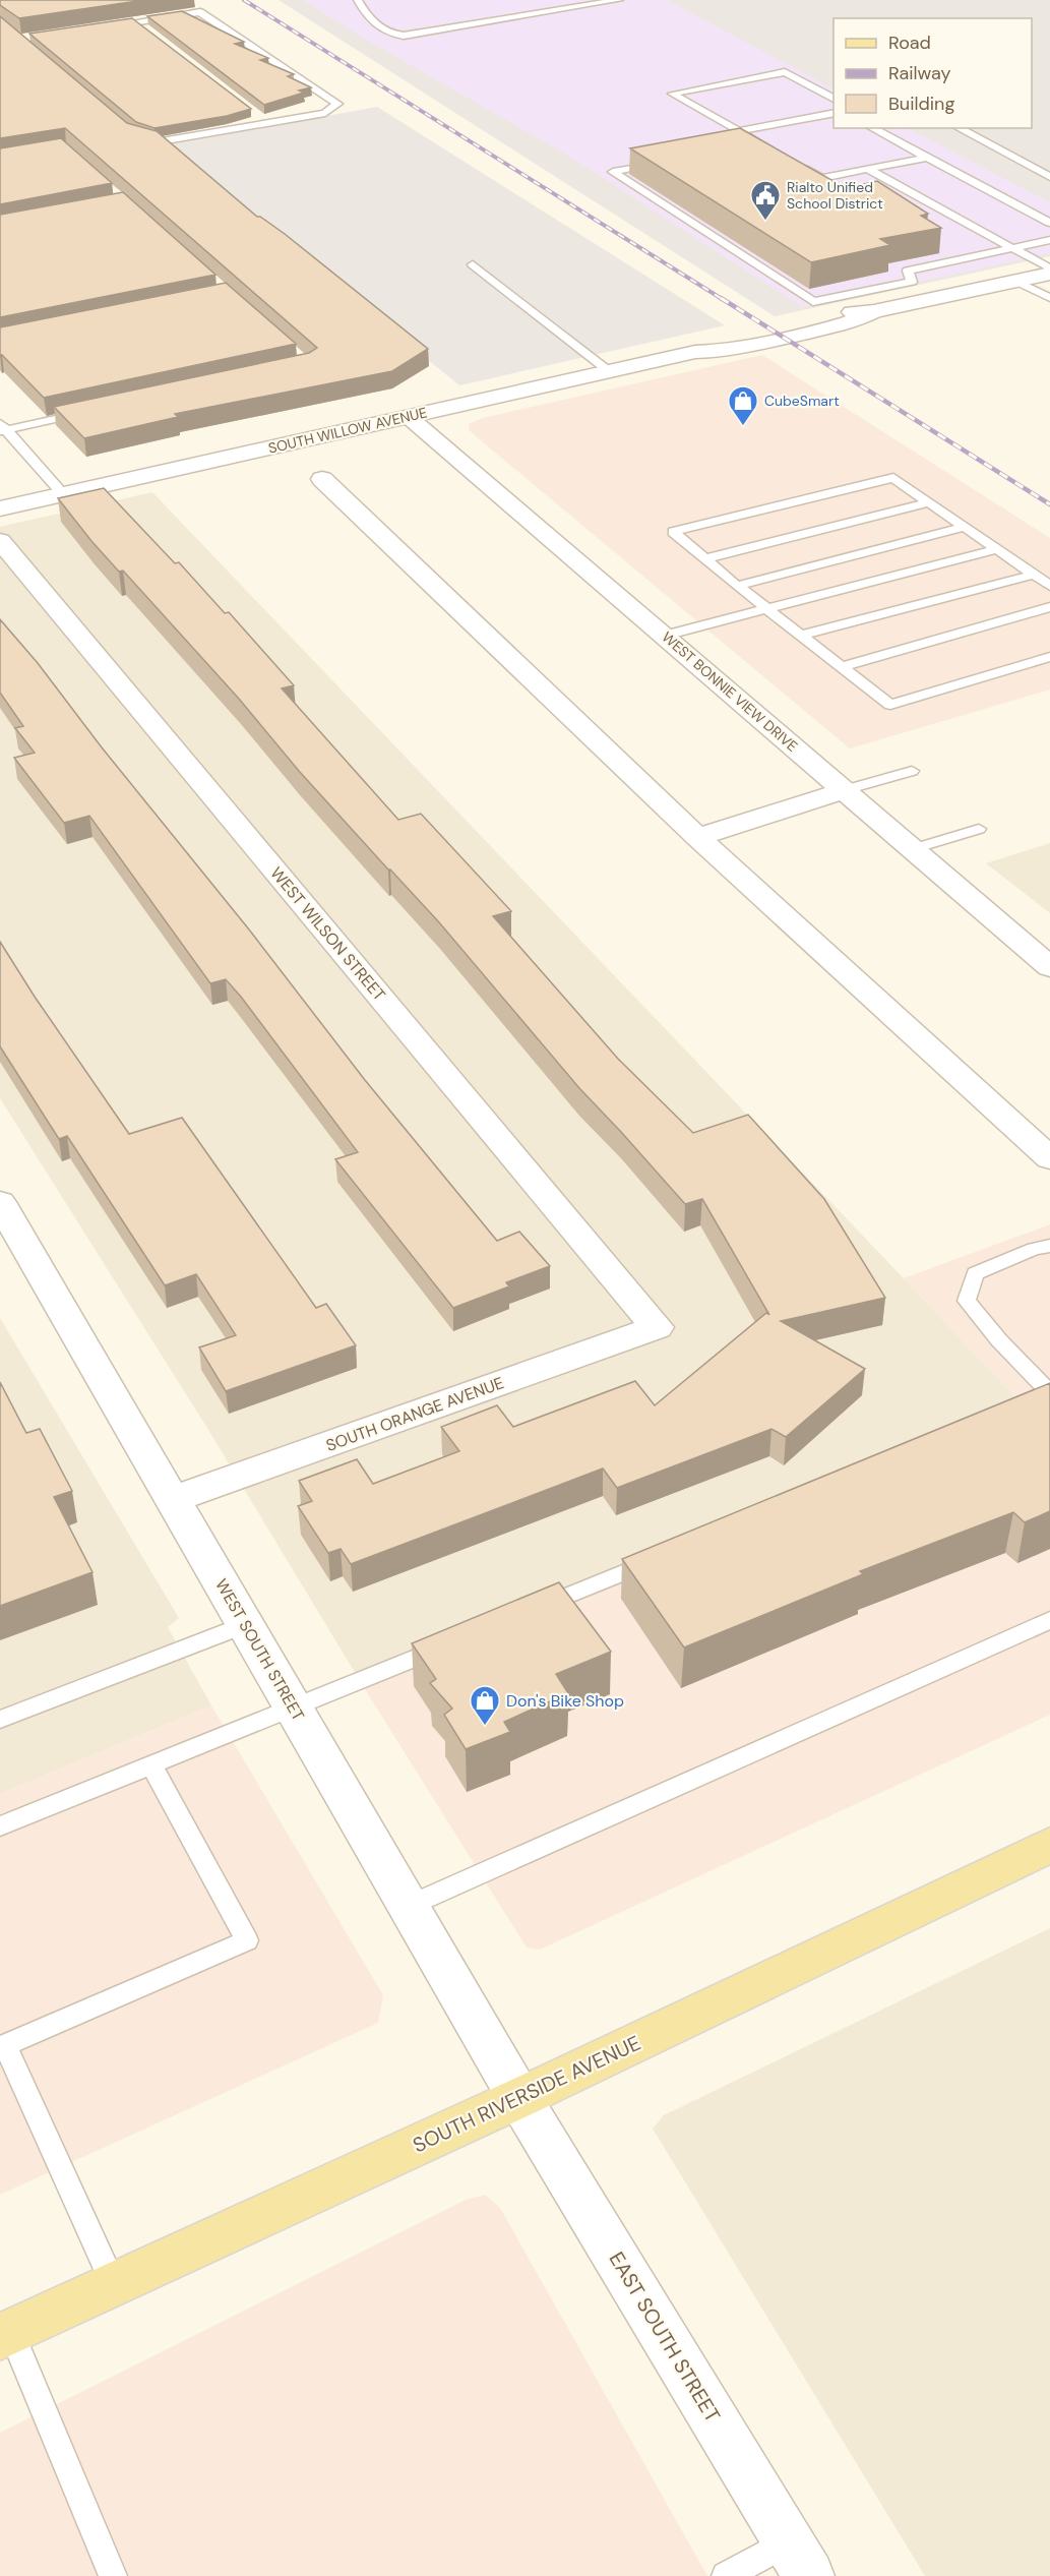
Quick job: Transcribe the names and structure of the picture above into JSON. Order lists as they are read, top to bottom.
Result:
{
  "streets": {
    "main road": ["SOUTH RIVERSIDE AVENUE"],
    "street": [
      "SOUTH WILLOW AVENUE",
      "WEST BONNIE VIEW DRIVE",
      "WEST WILSON STREET",
      "SOUTH ORANGE AVENUE",
      "WEST SOUTH STREET",
      "EAST SOUTH STREET"
    ]
  },
  "crossings": [
    ["SOUTH WILLOW AVENUE", "WEST BONNIE VIEW DRIVE"],
    ["WEST WILSON STREET", "SOUTH ORANGE AVENUE"],
    ["SOUTH ORANGE AVENUE", "WEST SOUTH STREET"],
    ["WEST SOUTH STREET", "SOUTH RIVERSIDE AVENUE"],
    ["WEST SOUTH STREET", "EAST SOUTH STREET"],
    ["SOUTH RIVERSIDE AVENUE", "EAST SOUTH STREET"]
  ],
  "places": {
    "public building": ["Rialto Unified School District"],
    "shop": ["CubeSmart", "Don's Bike Shop"]
  },
  "legend": ["Road", "Railway", "Building"]
}
